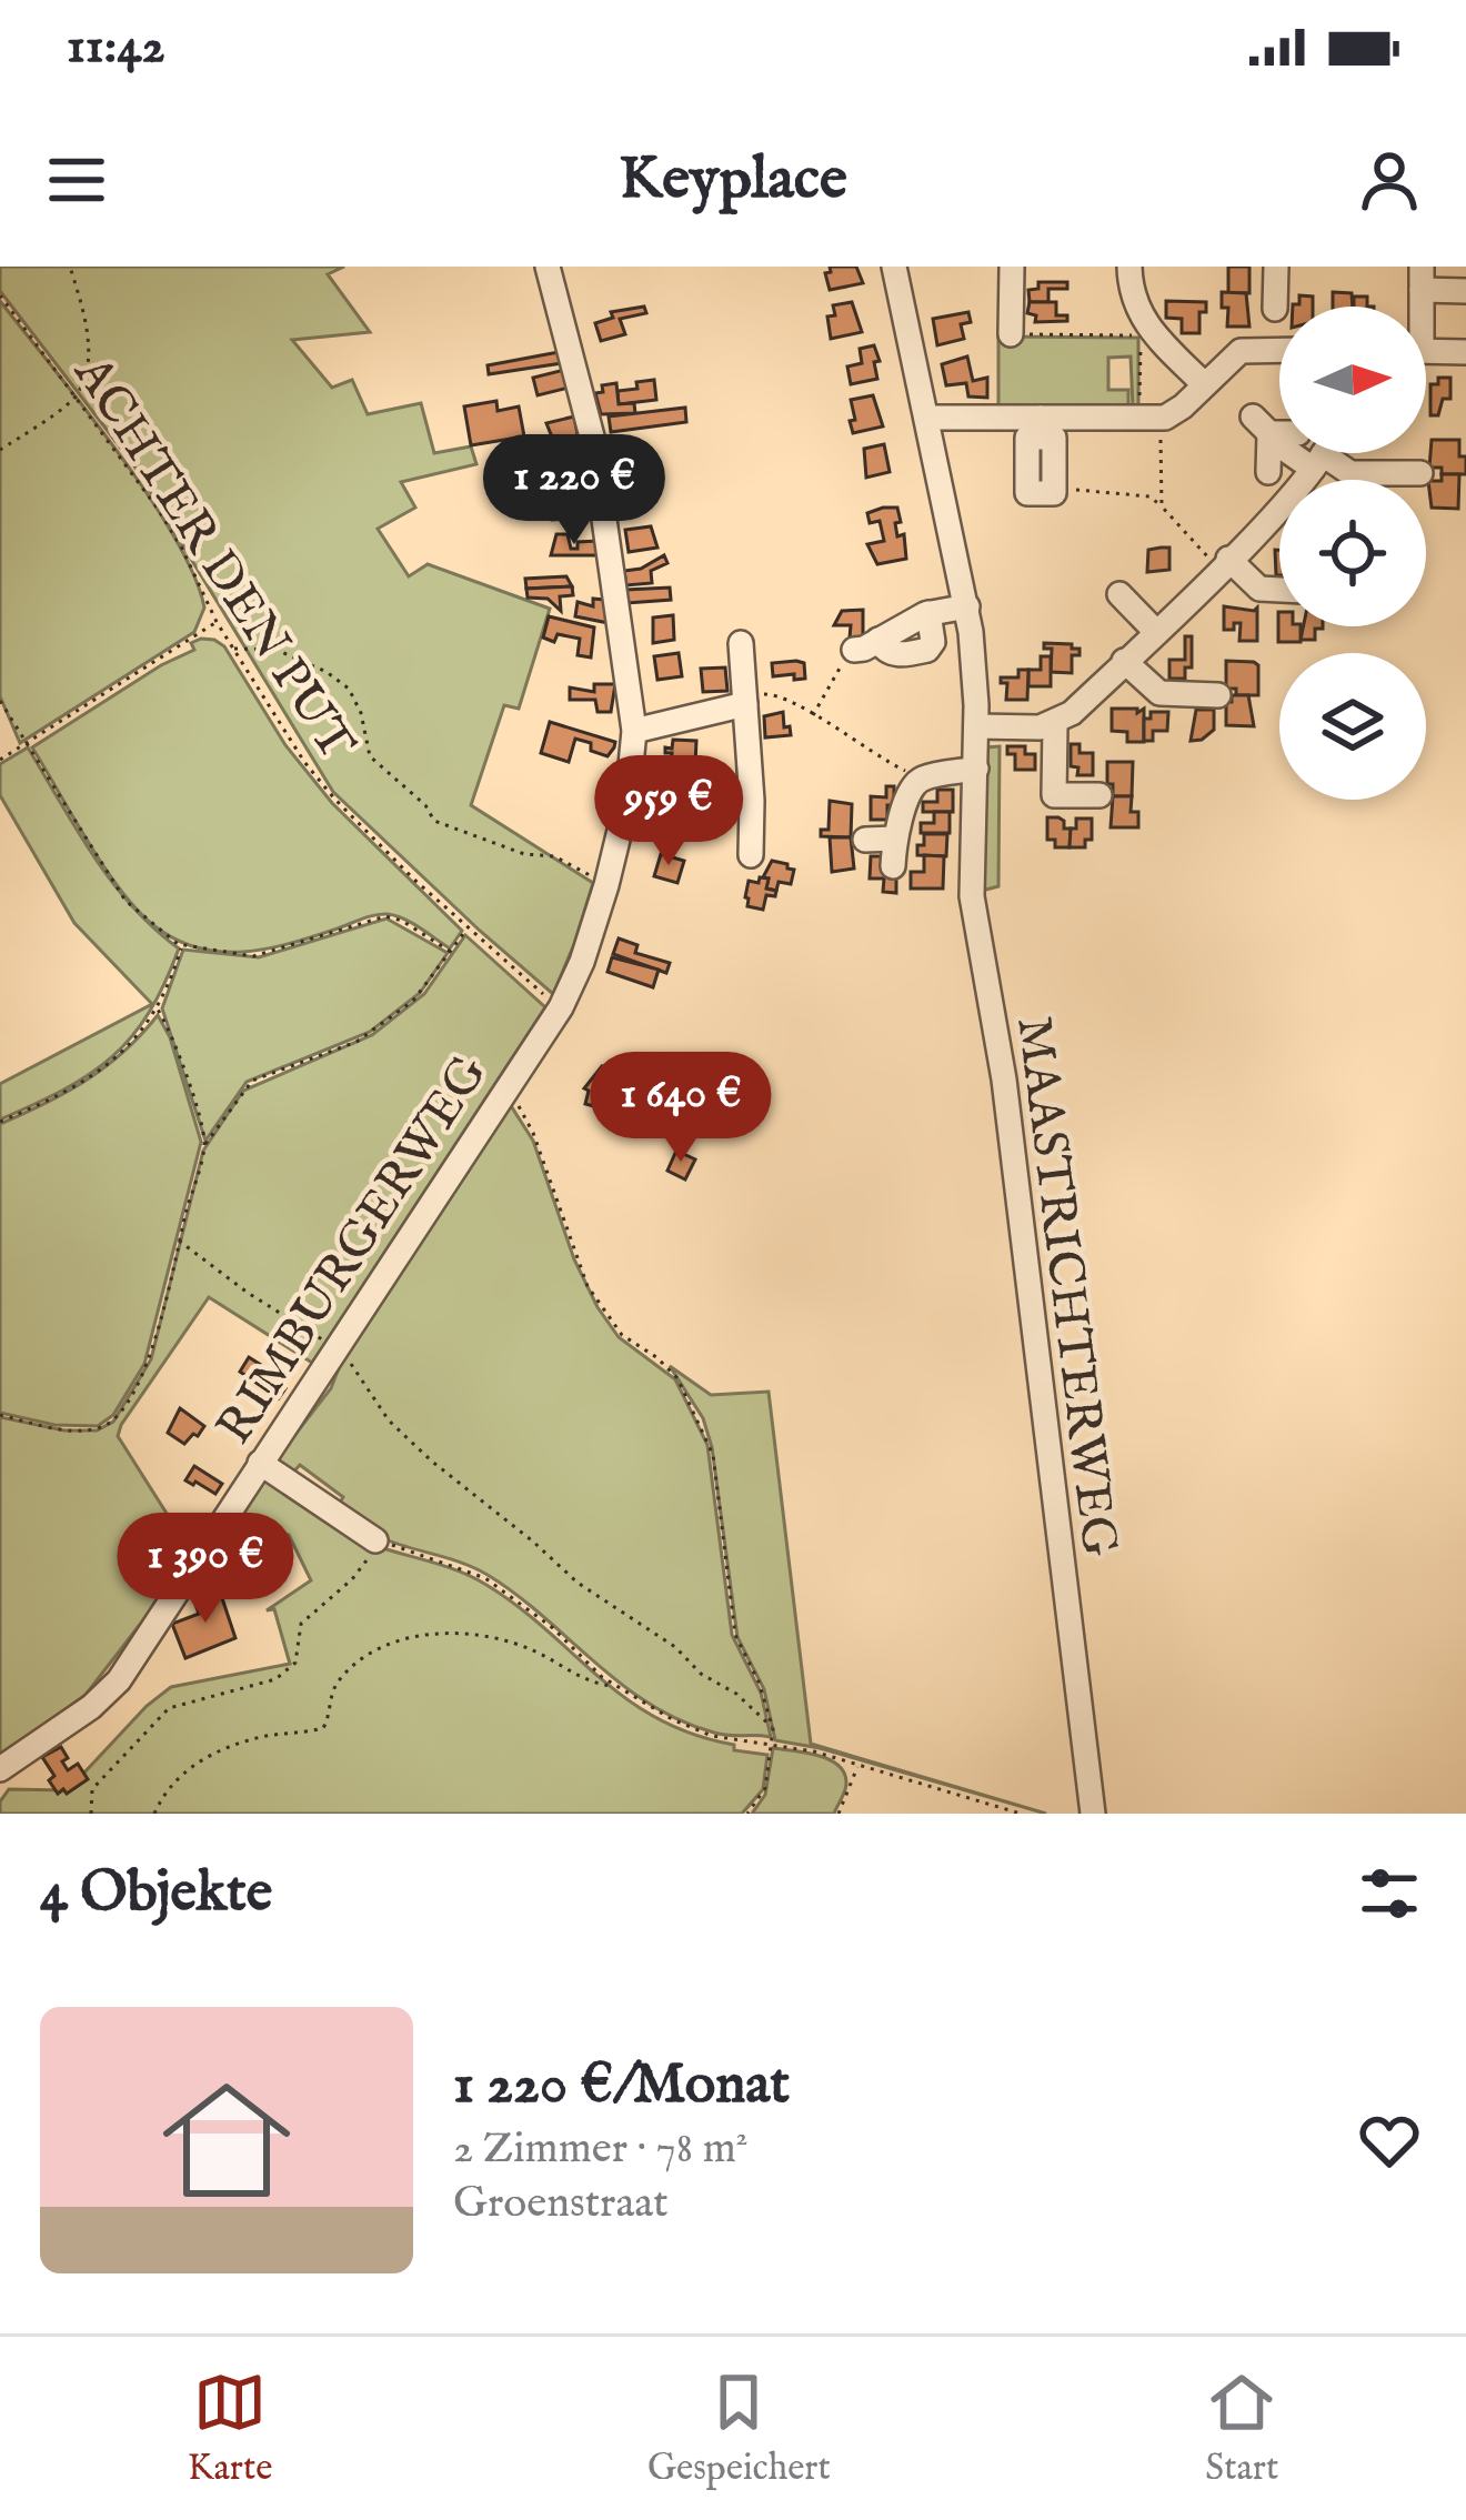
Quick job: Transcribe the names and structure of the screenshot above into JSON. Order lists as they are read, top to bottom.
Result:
{
  "streets": {
    "street": ["RIMBURGERWEG", "MAASTRICHTERWEG"],
    "path": ["ACHTER DEN PUT"]
  },
  "crossings": [
    ["ACHTER DEN PUT", "RIMBURGERWEG"]
  ],
  "north": "right",
  "page": {
    "status": "11:42",
    "header": "Keyplace",
    "price": [
      "1 220 €",
      "959 €",
      "1 640 €",
      "1 390 €"
    ],
    "heading": "4 Objekte",
    "list": [
      {
        "name": "1 220 €/Monat",
        "note": "2 Zimmer · 78 m² · Groenstraat"
      }
    ],
    "tabs": ["Karte", "Gespeichert", "Start"]
  }
}
